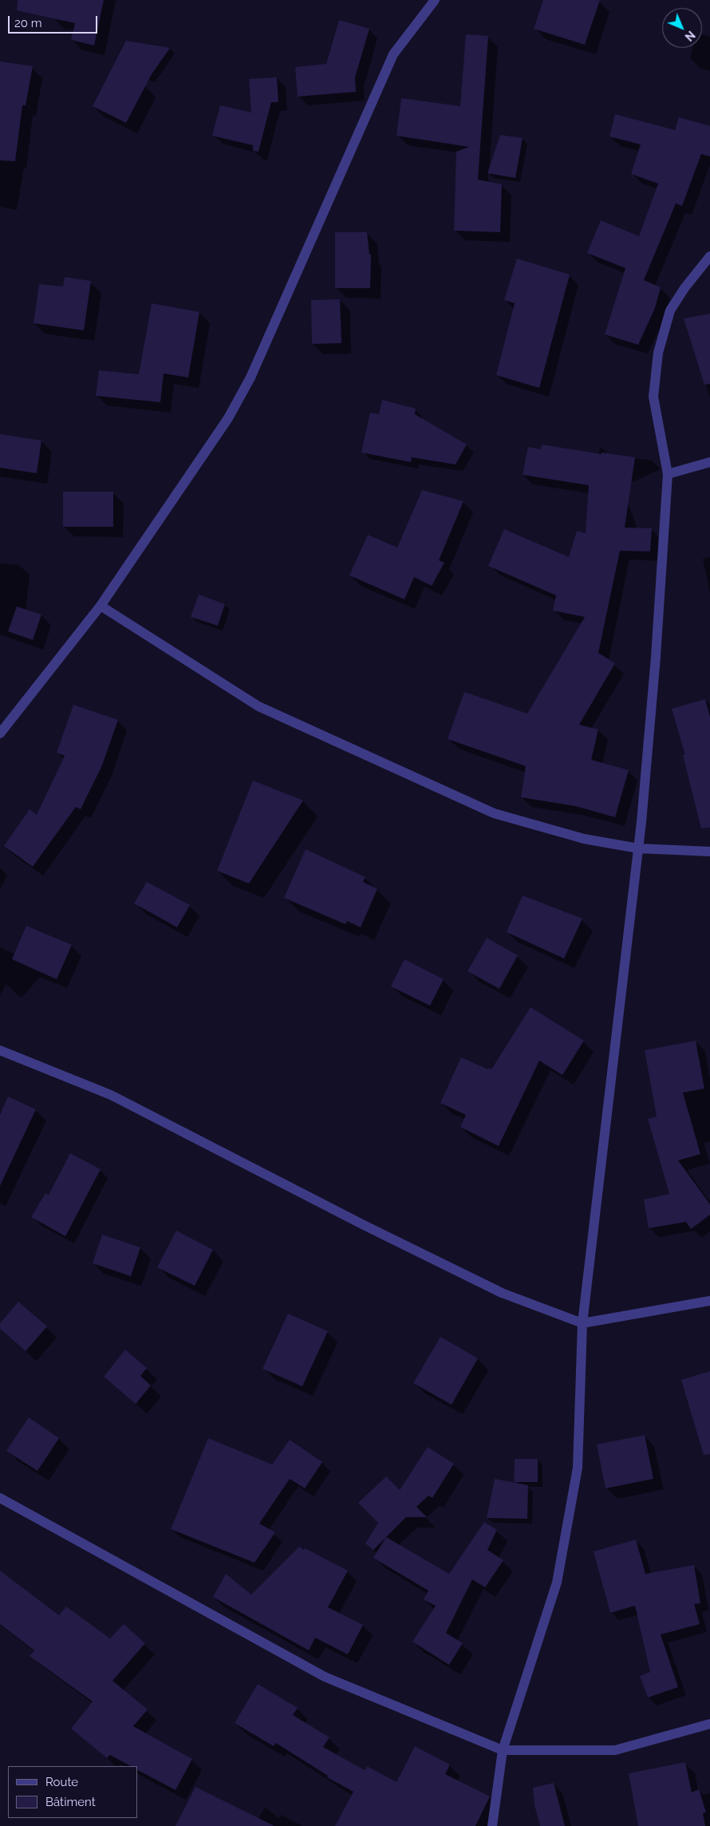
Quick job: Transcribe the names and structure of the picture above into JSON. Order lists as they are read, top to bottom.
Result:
{
  "legend": ["Route", "Bâtiment"],
  "scale_bar": "20 m",
  "north": "bottom right"
}
